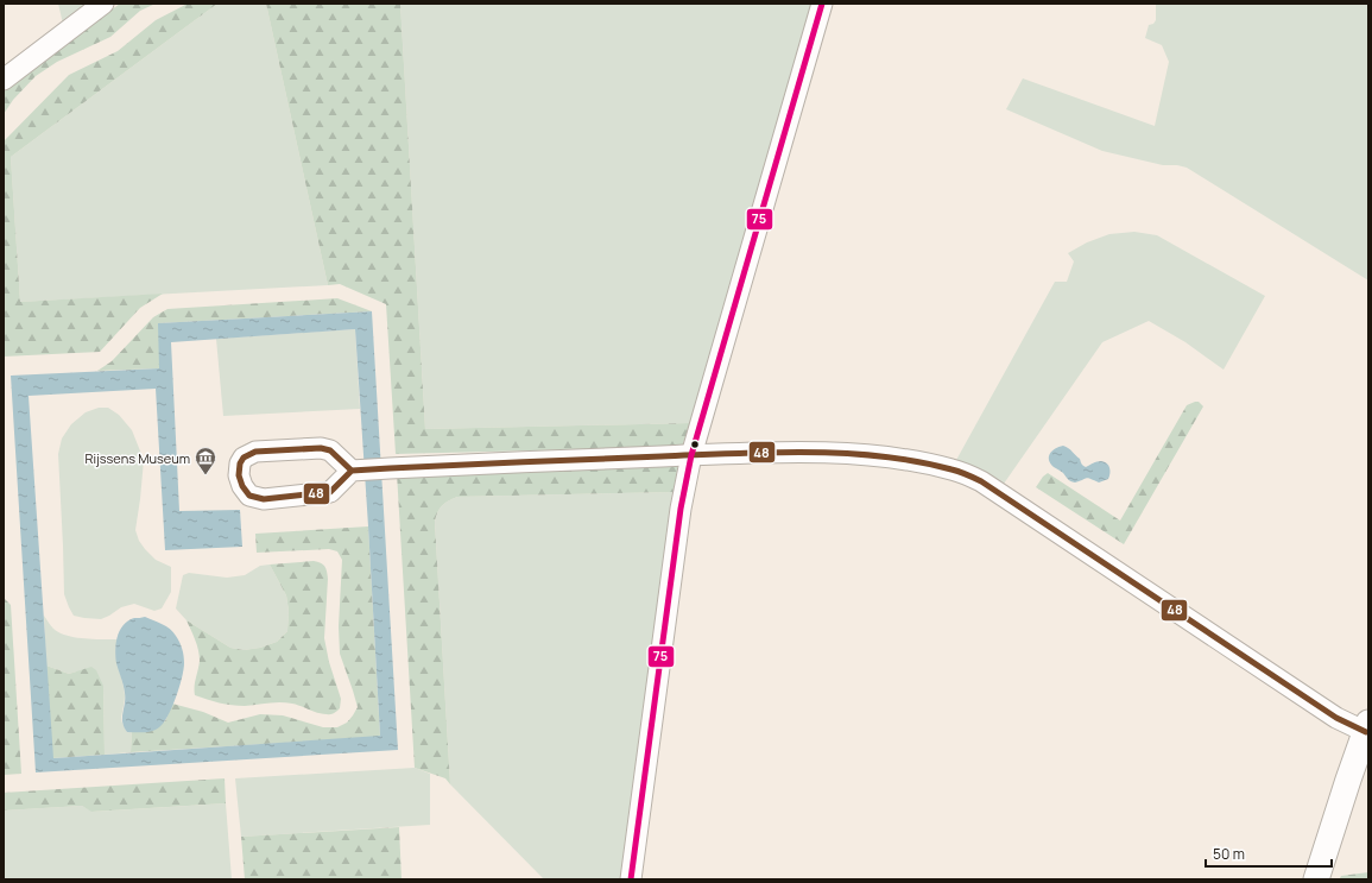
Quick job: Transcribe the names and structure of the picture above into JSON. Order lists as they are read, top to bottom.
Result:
{
  "places": {
    "museum": ["Rijssens Museum"]
  },
  "lines": ["transit line 75", "transit line 48"],
  "scale_bar": "50 m"
}
